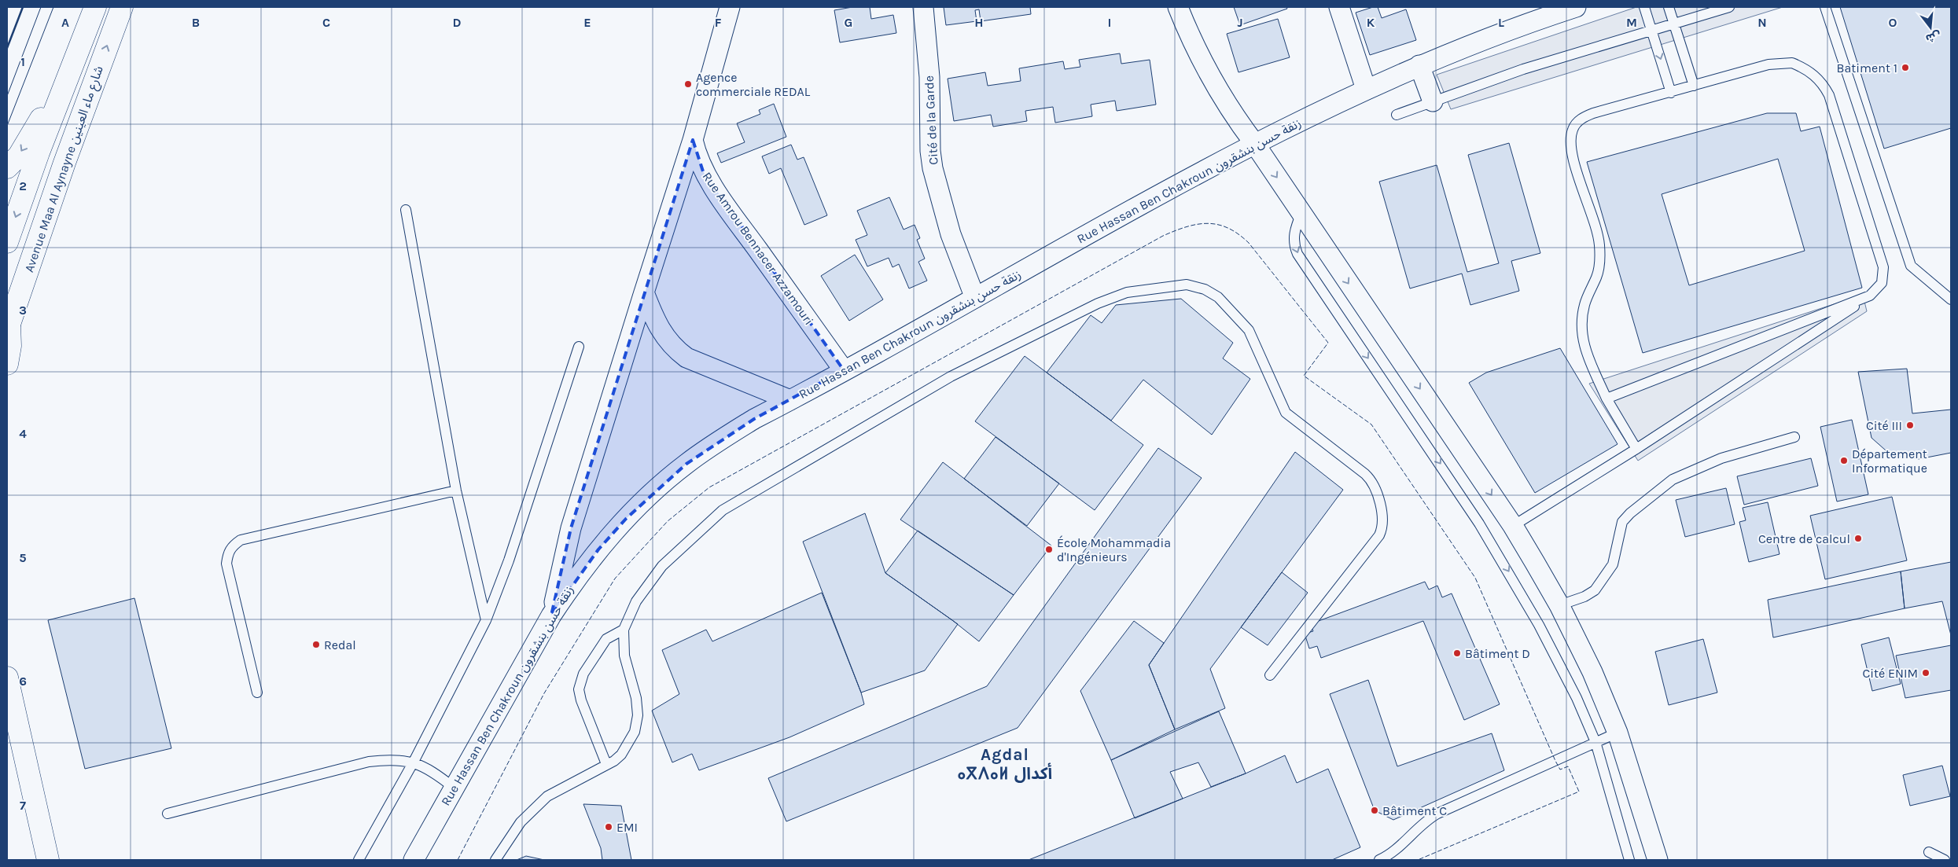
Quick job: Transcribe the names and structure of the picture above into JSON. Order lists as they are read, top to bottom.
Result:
{
  "streets": {
    "street": [
      "Cité de la Garde",
      "Avenue Maa Al Aynayne شارع ماء العينين",
      "Rue Hassan Ben Chakroun زنقة حسن بنشقرون",
      "Rue Amrou Bennacer Azzamouri"
    ]
  },
  "crossings": [
    ["Cité de la Garde", "Rue Hassan Ben Chakroun زنقة حسن بنشقرون"],
    ["Rue Hassan Ben Chakroun زنقة حسن بنشقرون", "Rue Amrou Bennacer Azzamouri"]
  ],
  "districts": ["Agdal ⴰⴳⴷⴰⵍ أكدال"],
  "places": [
    "Batiment 1",
    "Agence commerciale REDAL",
    "Cité III",
    "Département Informatique",
    "Centre de calcul",
    "École Mohammadia d'Ingénieurs",
    "Redal",
    "Bâtiment D",
    "Cité ENIM",
    "Bâtiment C",
    "EMI"
  ],
  "north": "bottom",
  "grid": {
    "columns": [
      "A",
      "B",
      "C",
      "D",
      "E",
      "F",
      "G",
      "H",
      "I",
      "J",
      "K",
      "L",
      "M",
      "N",
      "O"
    ],
    "rows": [
      "1",
      "2",
      "3",
      "4",
      "5",
      "6",
      "7"
    ]
  }
}
